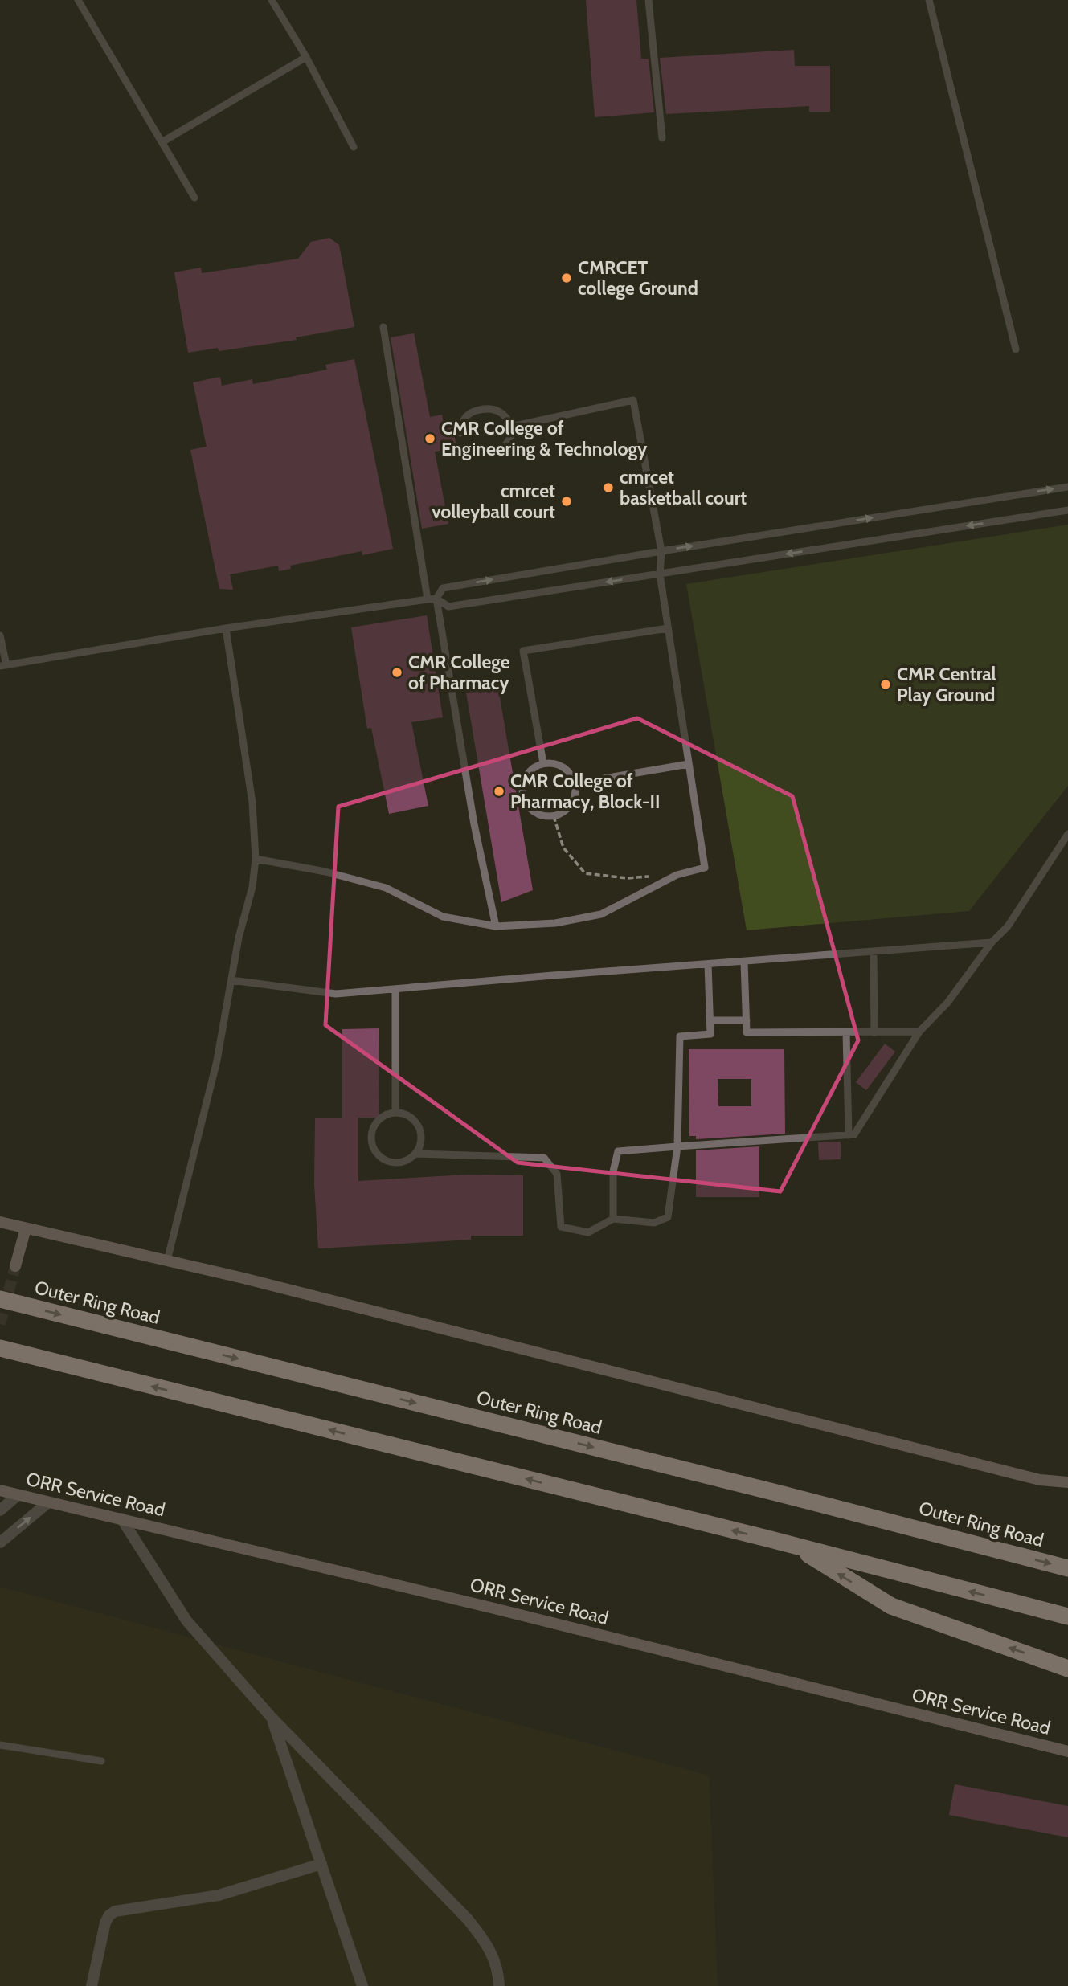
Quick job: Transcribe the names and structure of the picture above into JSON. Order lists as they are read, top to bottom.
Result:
{
  "streets": {
    "highway": ["Outer Ring Road"],
    "main road": ["ORR Service Road"]
  },
  "places": [
    "CMRCET college Ground",
    "CMR College of Engineering & Technology",
    "cmrcet basketball court",
    "cmrcet volleyball court",
    "CMR College of Pharmacy",
    "CMR Central Play Ground",
    "CMR College of Pharmacy, Block-II"
  ]
}
